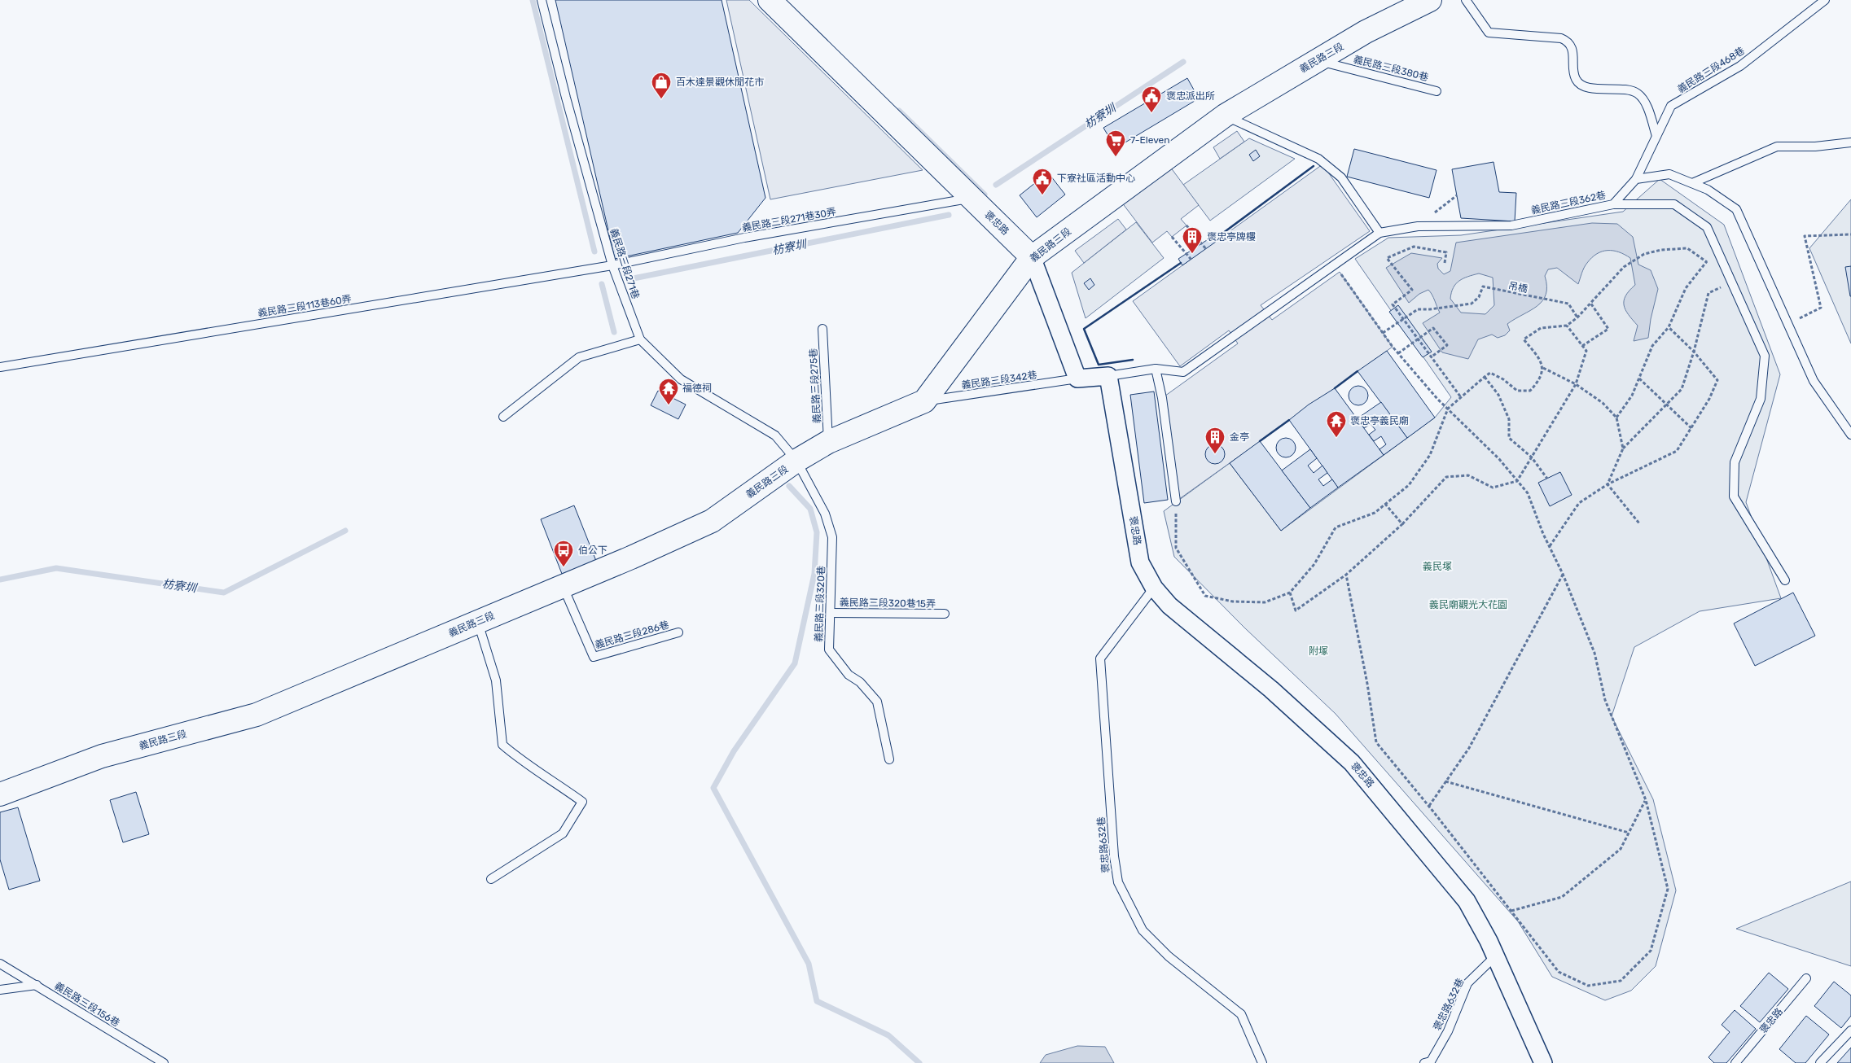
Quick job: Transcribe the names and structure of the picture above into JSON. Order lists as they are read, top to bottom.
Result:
{
  "streets": {
    "street": ["義民路三段", "褒忠路"],
    "lane": [
      "義民路三段380巷",
      "義民路三段468巷",
      "義民路三段362巷",
      "義民路三段271巷30弄",
      "義民路三段271巷",
      "義民路三段113巷60弄",
      "義民路三段342巷",
      "義民路三段275巷",
      "義民路三段320巷15弄",
      "義民路三段320巷",
      "義民路三段286巷",
      "褒忠路632巷",
      "義民路三段156巷"
    ],
    "path": ["吊橋"]
  },
  "crossings": [
    ["義民路三段", "義民路三段380巷"],
    ["義民路三段", "褒忠路"],
    ["義民路三段", "義民路三段271巷"],
    ["義民路三段", "義民路三段342巷"],
    ["義民路三段", "義民路三段275巷"],
    ["義民路三段", "義民路三段320巷"],
    ["義民路三段", "義民路三段286巷"],
    ["義民路三段468巷", "義民路三段362巷"],
    ["義民路三段271巷30弄", "褒忠路"],
    ["義民路三段271巷30弄", "義民路三段271巷"],
    ["義民路三段271巷30弄", "義民路三段113巷60弄"],
    ["褒忠路", "義民路三段342巷"],
    ["褒忠路", "褒忠路632巷"],
    ["義民路三段271巷", "義民路三段113巷60弄"],
    ["義民路三段271巷", "義民路三段320巷"],
    ["義民路三段320巷15弄", "義民路三段320巷"]
  ],
  "water": ["枋寮圳"],
  "parks": ["義民塚", "義民廟觀光大花園", "附塚"],
  "places": {
    "shop": ["百木達景觀休閒花市"],
    "public building": ["褒忠派出所", "下寮社區活動中心"],
    "supermarket": ["7-Eleven"],
    "building": ["褒忠亭牌樓", "金亭"],
    "temple": ["福德祠", "褒忠亭義民廟"],
    "bus stop": ["伯公下"]
  }
}
